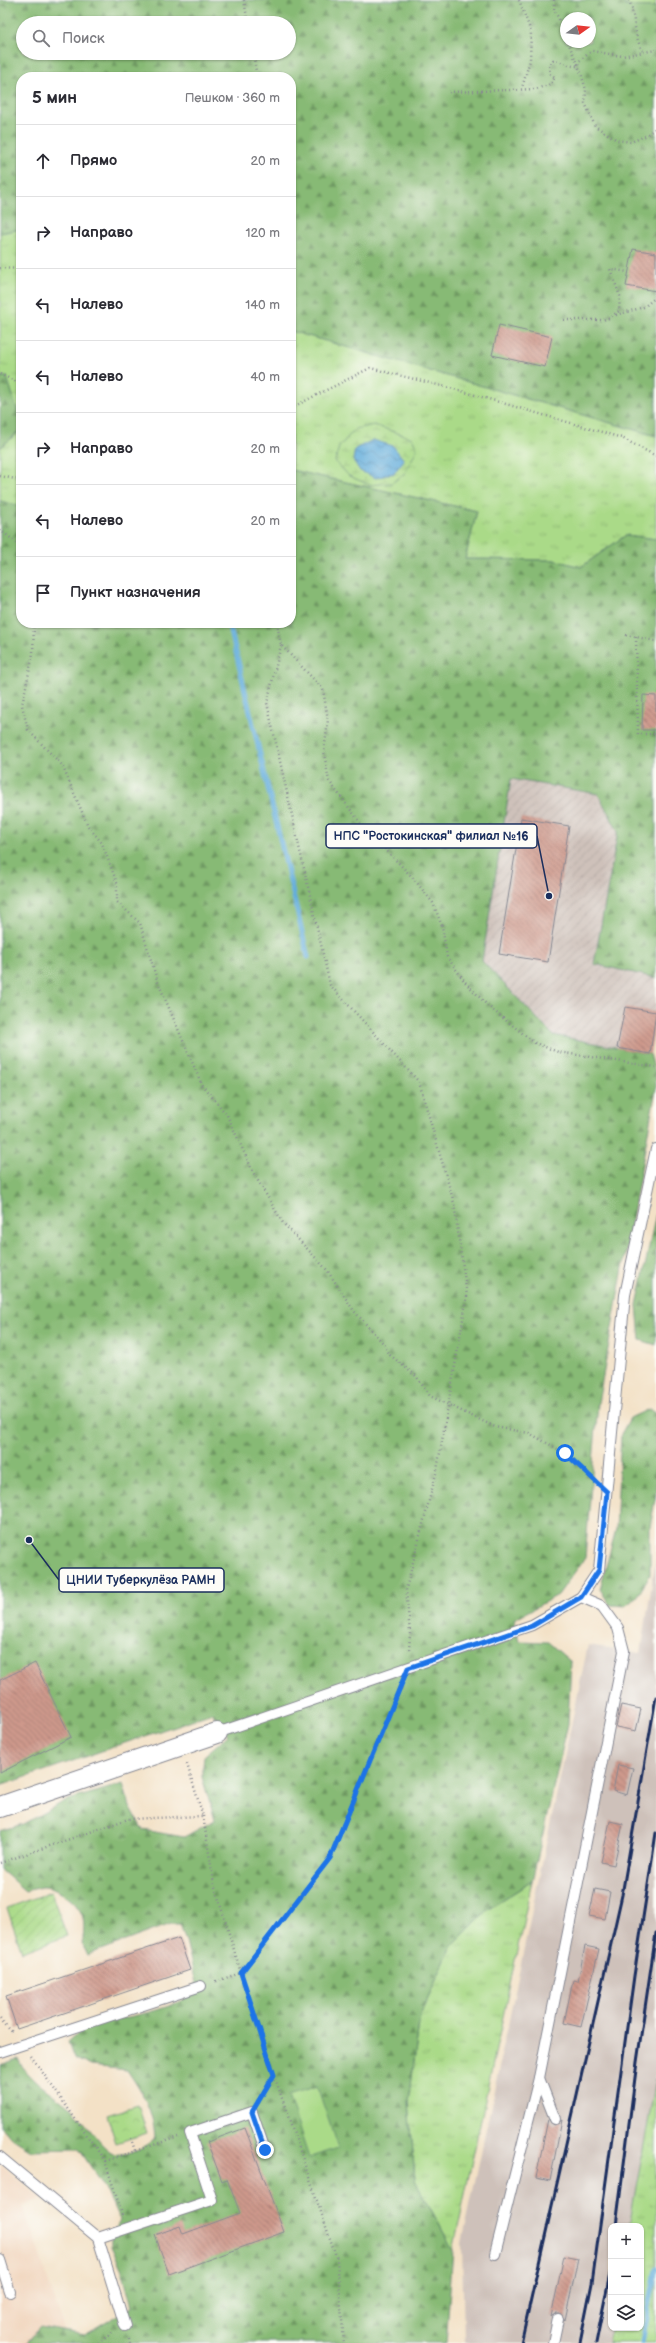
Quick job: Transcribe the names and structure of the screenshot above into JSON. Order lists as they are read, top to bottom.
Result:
{
  "places": ["НПС \"Ростокинская\" филиал №16", "ЦНИИ Туберкулёза РАМН"],
  "north": "right",
  "page": {
    "search": "Поиск",
    "heading": ["5 мин", "Пешком · 360 m"],
    "list": [
      ["Прямо", "20 m"],
      ["Направо", "120 m"],
      ["Налево", "140 m"],
      ["Налево", "40 m"],
      ["Направо", "20 m"],
      ["Налево", "20 m"],
      "Пункт назначения"
    ],
    "map_buttons": ["+", "−"]
  }
}
